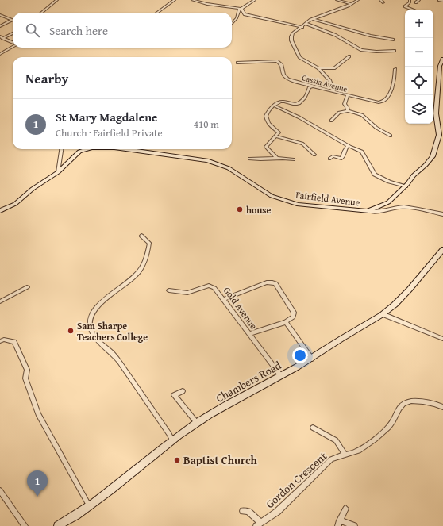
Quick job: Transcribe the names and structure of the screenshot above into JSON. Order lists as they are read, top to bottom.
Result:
{
  "streets": {
    "street": [
      "Cassia Avenue",
      "Fairfield Avenue",
      "Gold Avenue",
      "Chambers Road",
      "Gordon Crescent"
    ]
  },
  "crossings": [
    ["Gold Avenue", "Chambers Road"]
  ],
  "places": ["house", "Sam Sharpe Teachers College", "Baptist Church"],
  "page": {
    "map_buttons": ["+", "−"],
    "search": "Search here",
    "heading": "Nearby",
    "list": [
      {
        "mark": "1",
        "name": "St Mary Magdalene",
        "note": "Church · Fairfield Private",
        "value": "410 m"
      }
    ],
    "pins": "1"
  }
}
